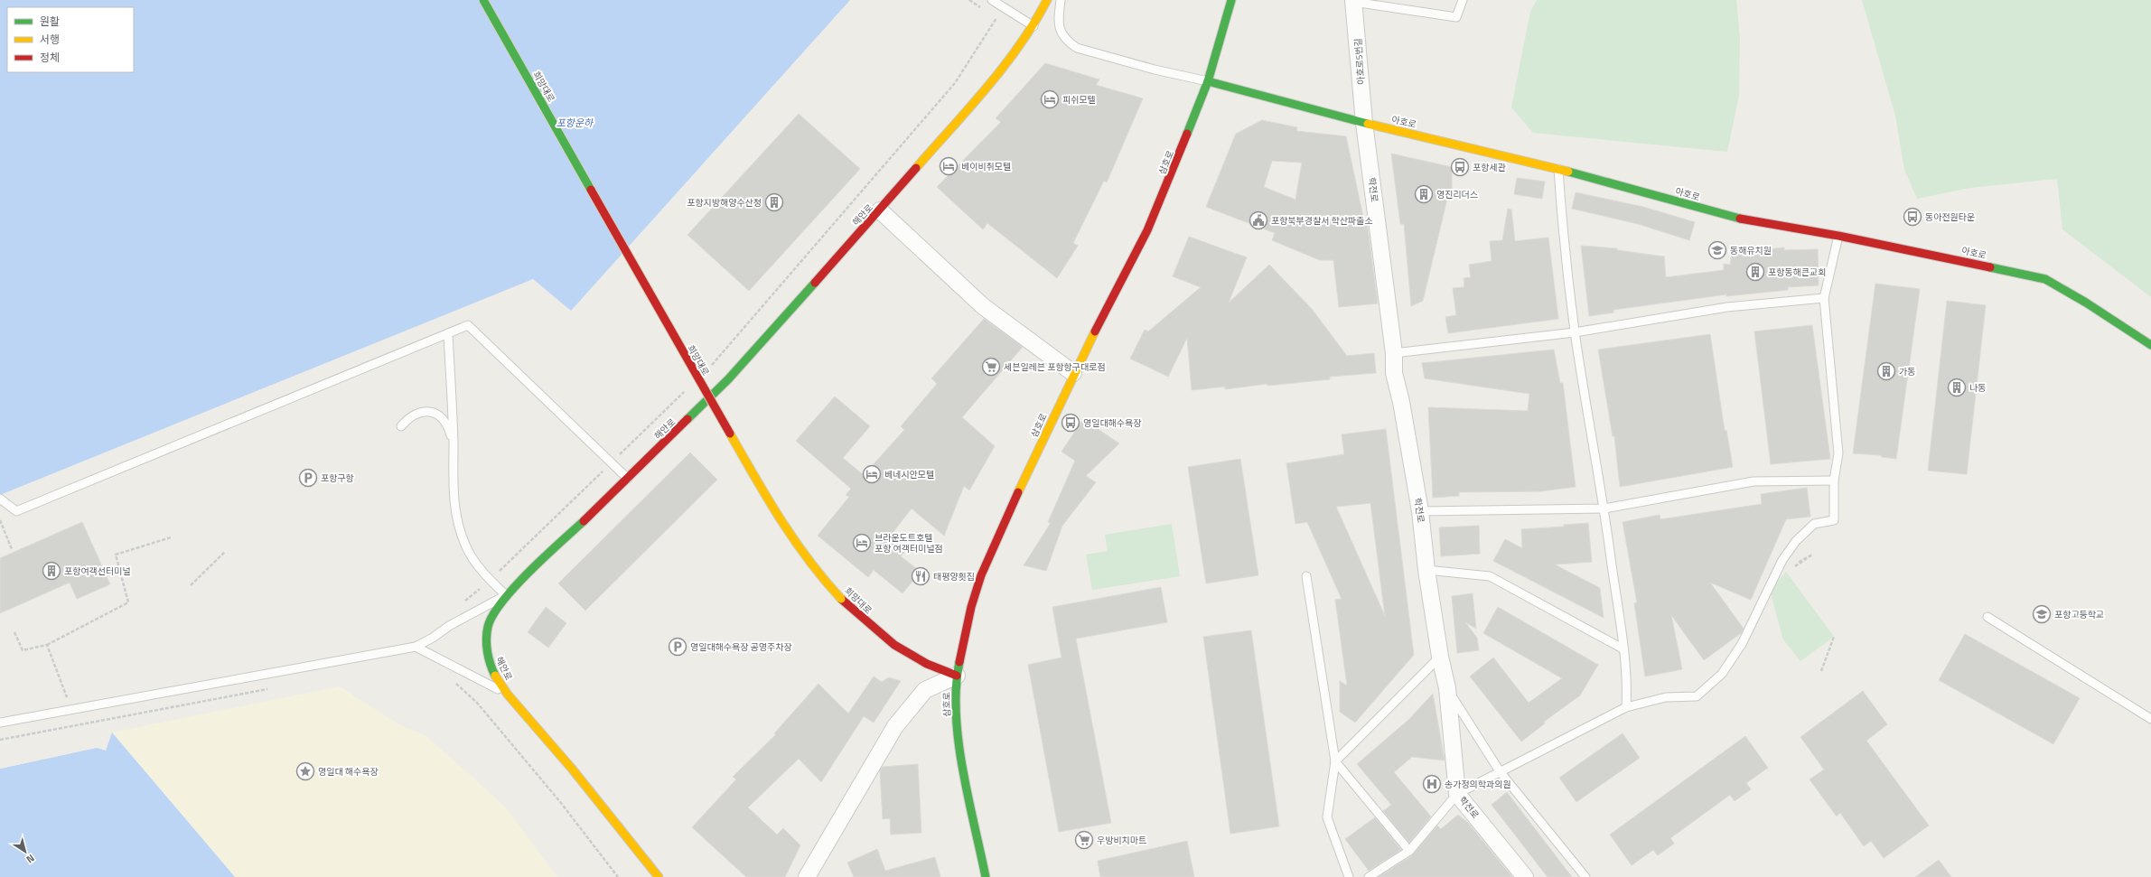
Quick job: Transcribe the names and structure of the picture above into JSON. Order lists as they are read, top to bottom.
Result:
{
  "streets": {
    "main road": [
      "희망대로",
      "아호로",
      "삼호로",
      "해안로"
    ],
    "street": ["아호로5번길", "학전로"]
  },
  "crossings": [
    ["아호로5번길", "아호로"],
    ["아호로5번길", "학전로"],
    ["희망대로", "삼호로"],
    ["아호로", "삼호로"],
    ["아호로", "학전로"]
  ],
  "water": ["포항운하"],
  "places": {
    "hotel": [
      "피쉬모텔",
      "베이비취모텔",
      "베네시안모텔",
      "브라운도트호텔 포항 여객터미널점"
    ],
    "bus stop": ["포항세관", "동아전원타운", "영일대해수욕장"],
    "building": [
      "영진리더스",
      "포항지방해양수산청",
      "포항동해큰교회",
      "가동",
      "나동",
      "포항여객선터미널"
    ],
    "public building": ["포항북부경찰서 학산파출소"],
    "school or university": ["동해유치원", "포항고등학교"],
    "supermarket": ["세븐일레븐 포항항구대로점", "우방비치마트"],
    "parking": ["포항구항", "영일대해수욕장 공영주차장"],
    "restaurant": ["태평양횟집"],
    "place": ["영일대 해수욕장"],
    "hospital": ["송가정의학과의원"]
  },
  "legend": ["원활", "서행", "정체"],
  "north": "bottom right"
}
